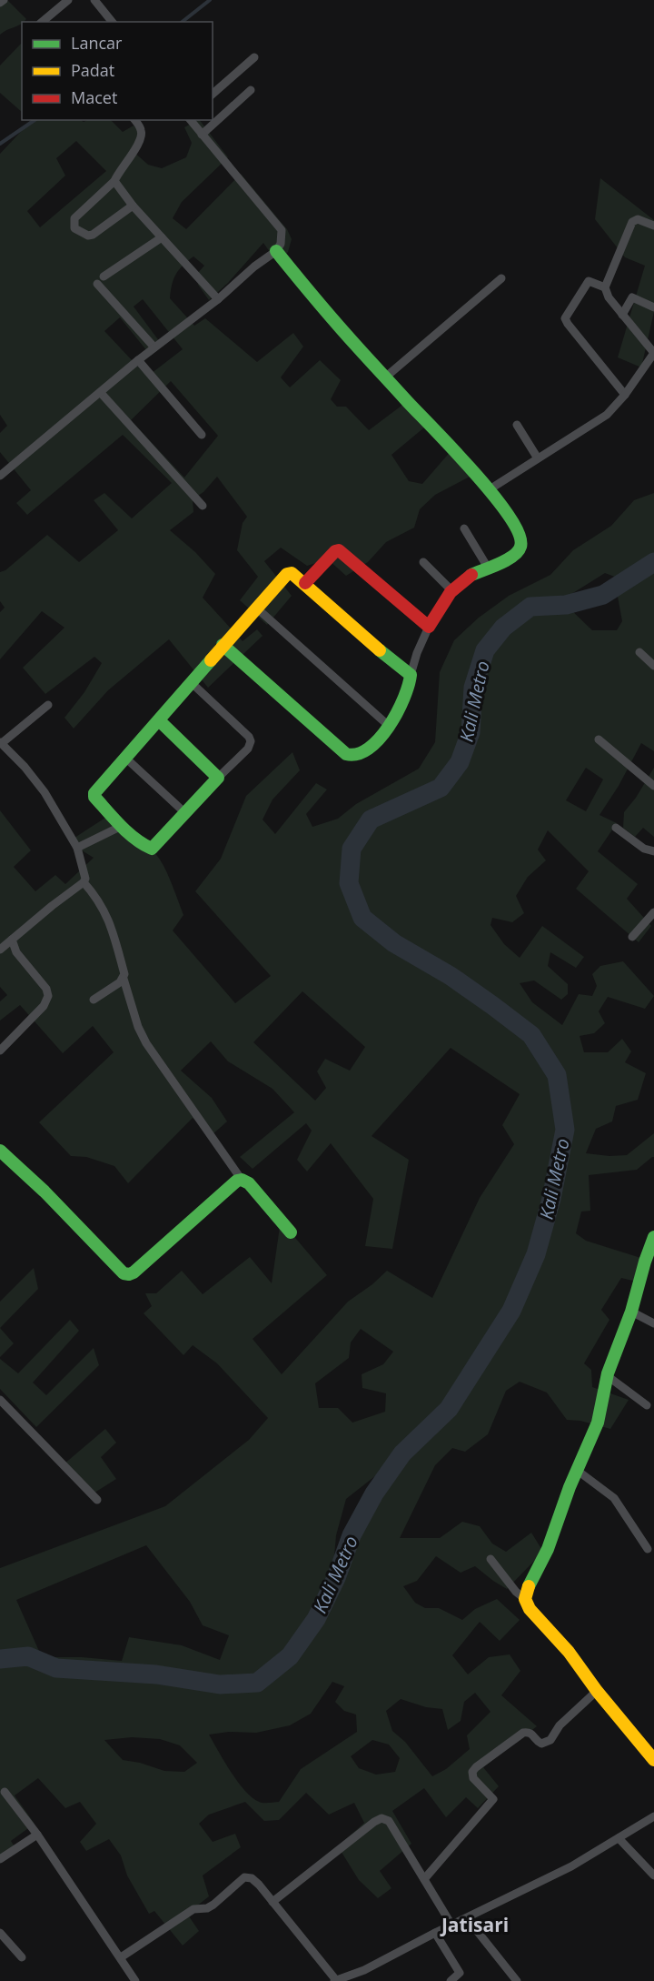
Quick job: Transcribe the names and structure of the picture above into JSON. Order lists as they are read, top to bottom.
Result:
{
  "districts": ["Jatisari"],
  "water": ["Kali Metro"],
  "legend": ["Lancar", "Padat", "Macet"]
}
